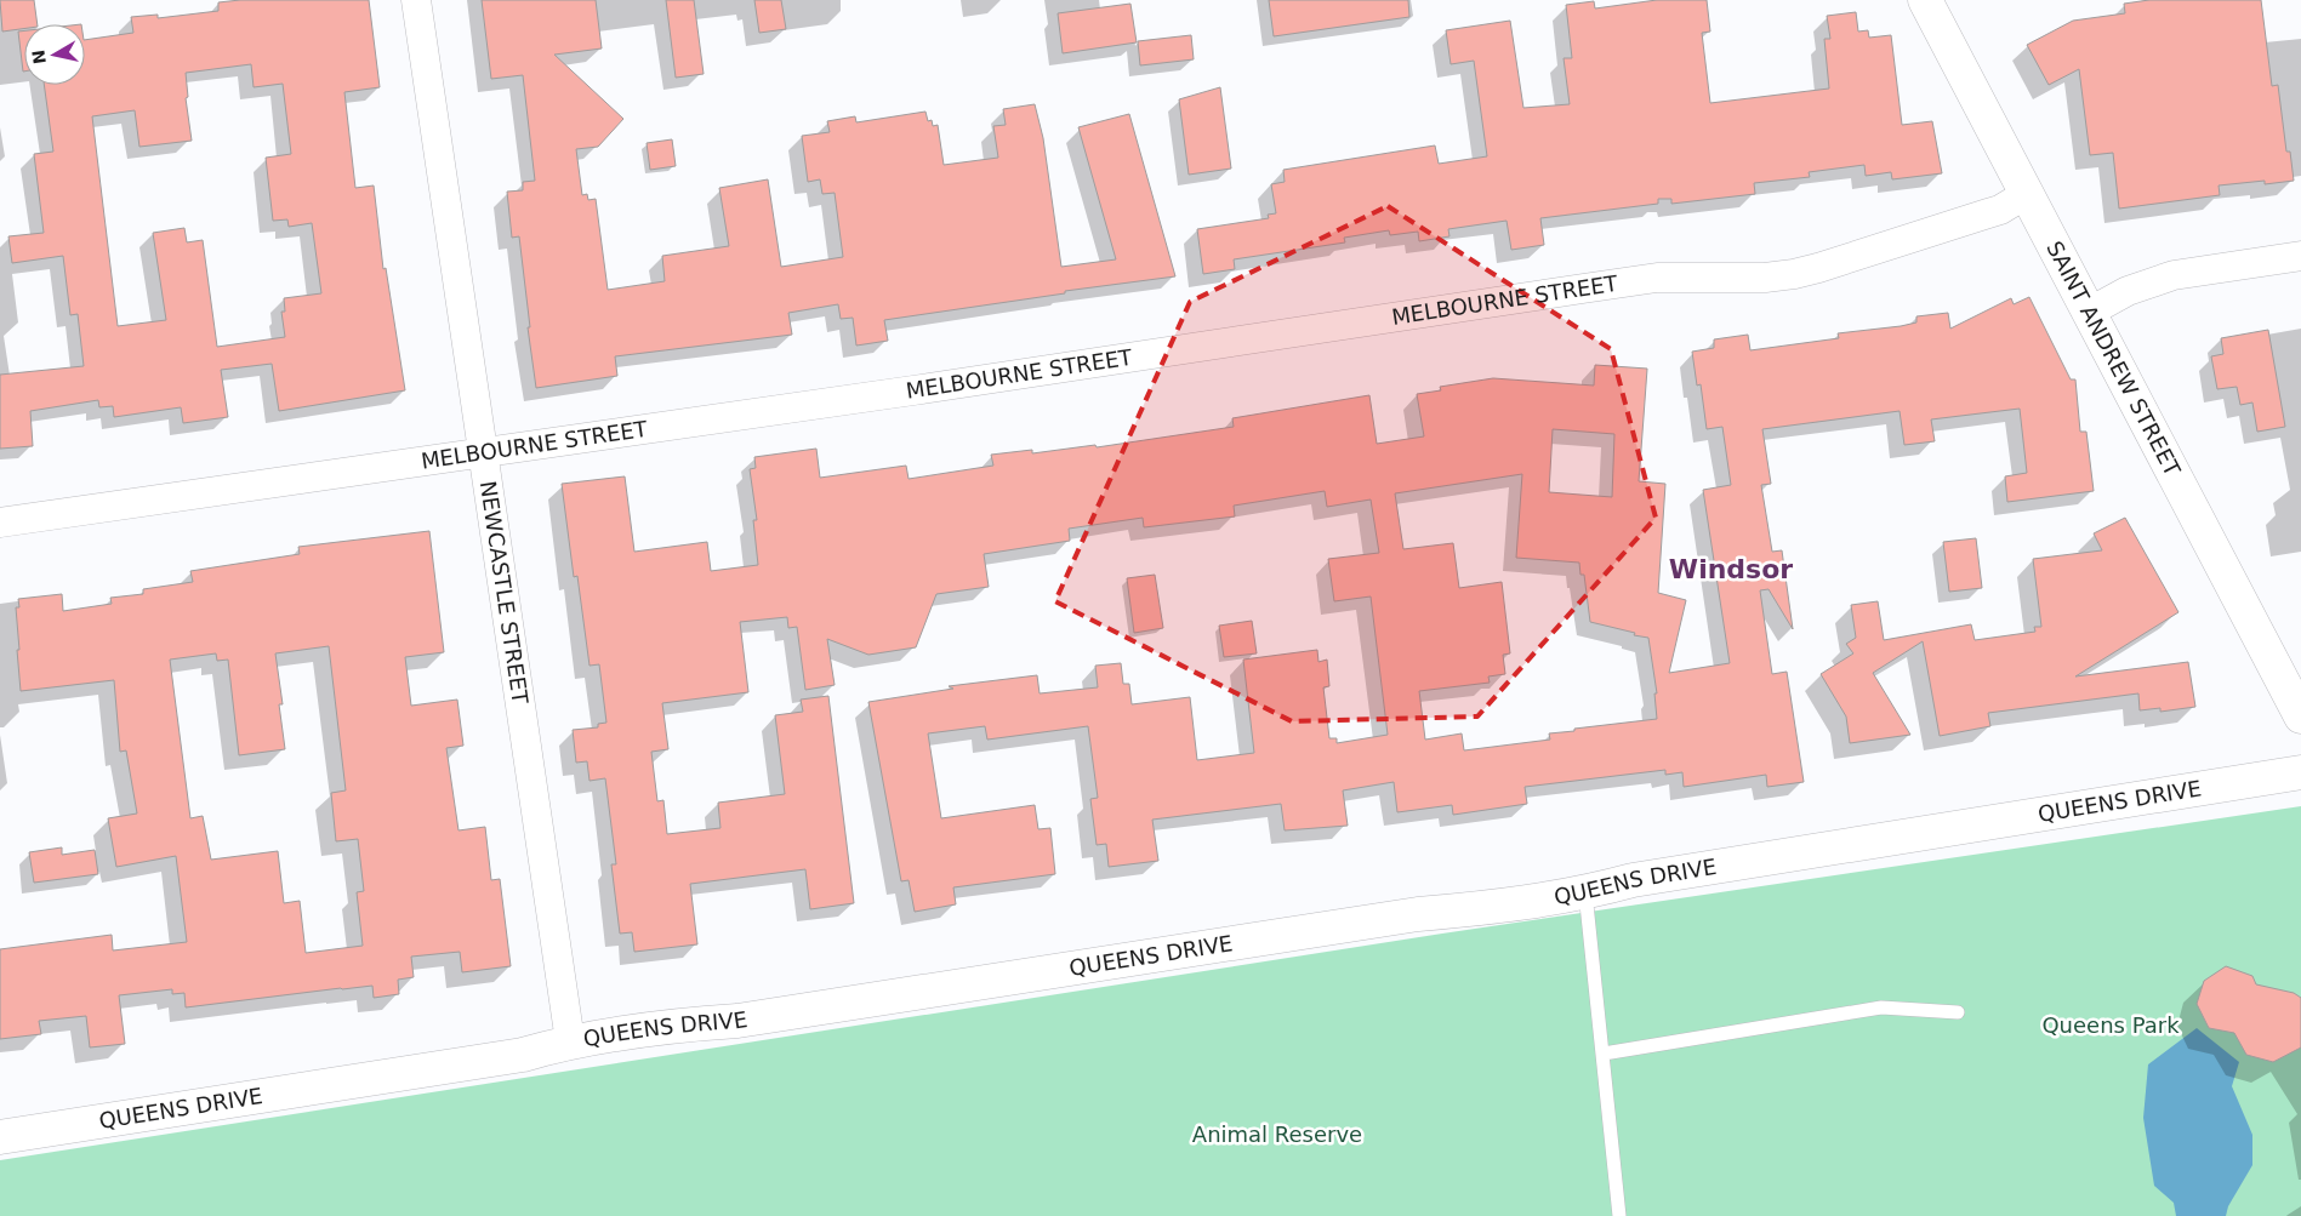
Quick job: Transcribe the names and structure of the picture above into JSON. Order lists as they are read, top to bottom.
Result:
{
  "streets": {
    "main road": ["SAINT ANDREW STREET", "QUEENS DRIVE"],
    "street": ["MELBOURNE STREET", "NEWCASTLE STREET"]
  },
  "crossings": [
    ["MELBOURNE STREET", "SAINT ANDREW STREET"],
    ["MELBOURNE STREET", "NEWCASTLE STREET"],
    ["NEWCASTLE STREET", "QUEENS DRIVE"]
  ],
  "districts": ["Windsor"],
  "parks": ["Queens Park", "Animal Reserve"],
  "north": "left"
}
